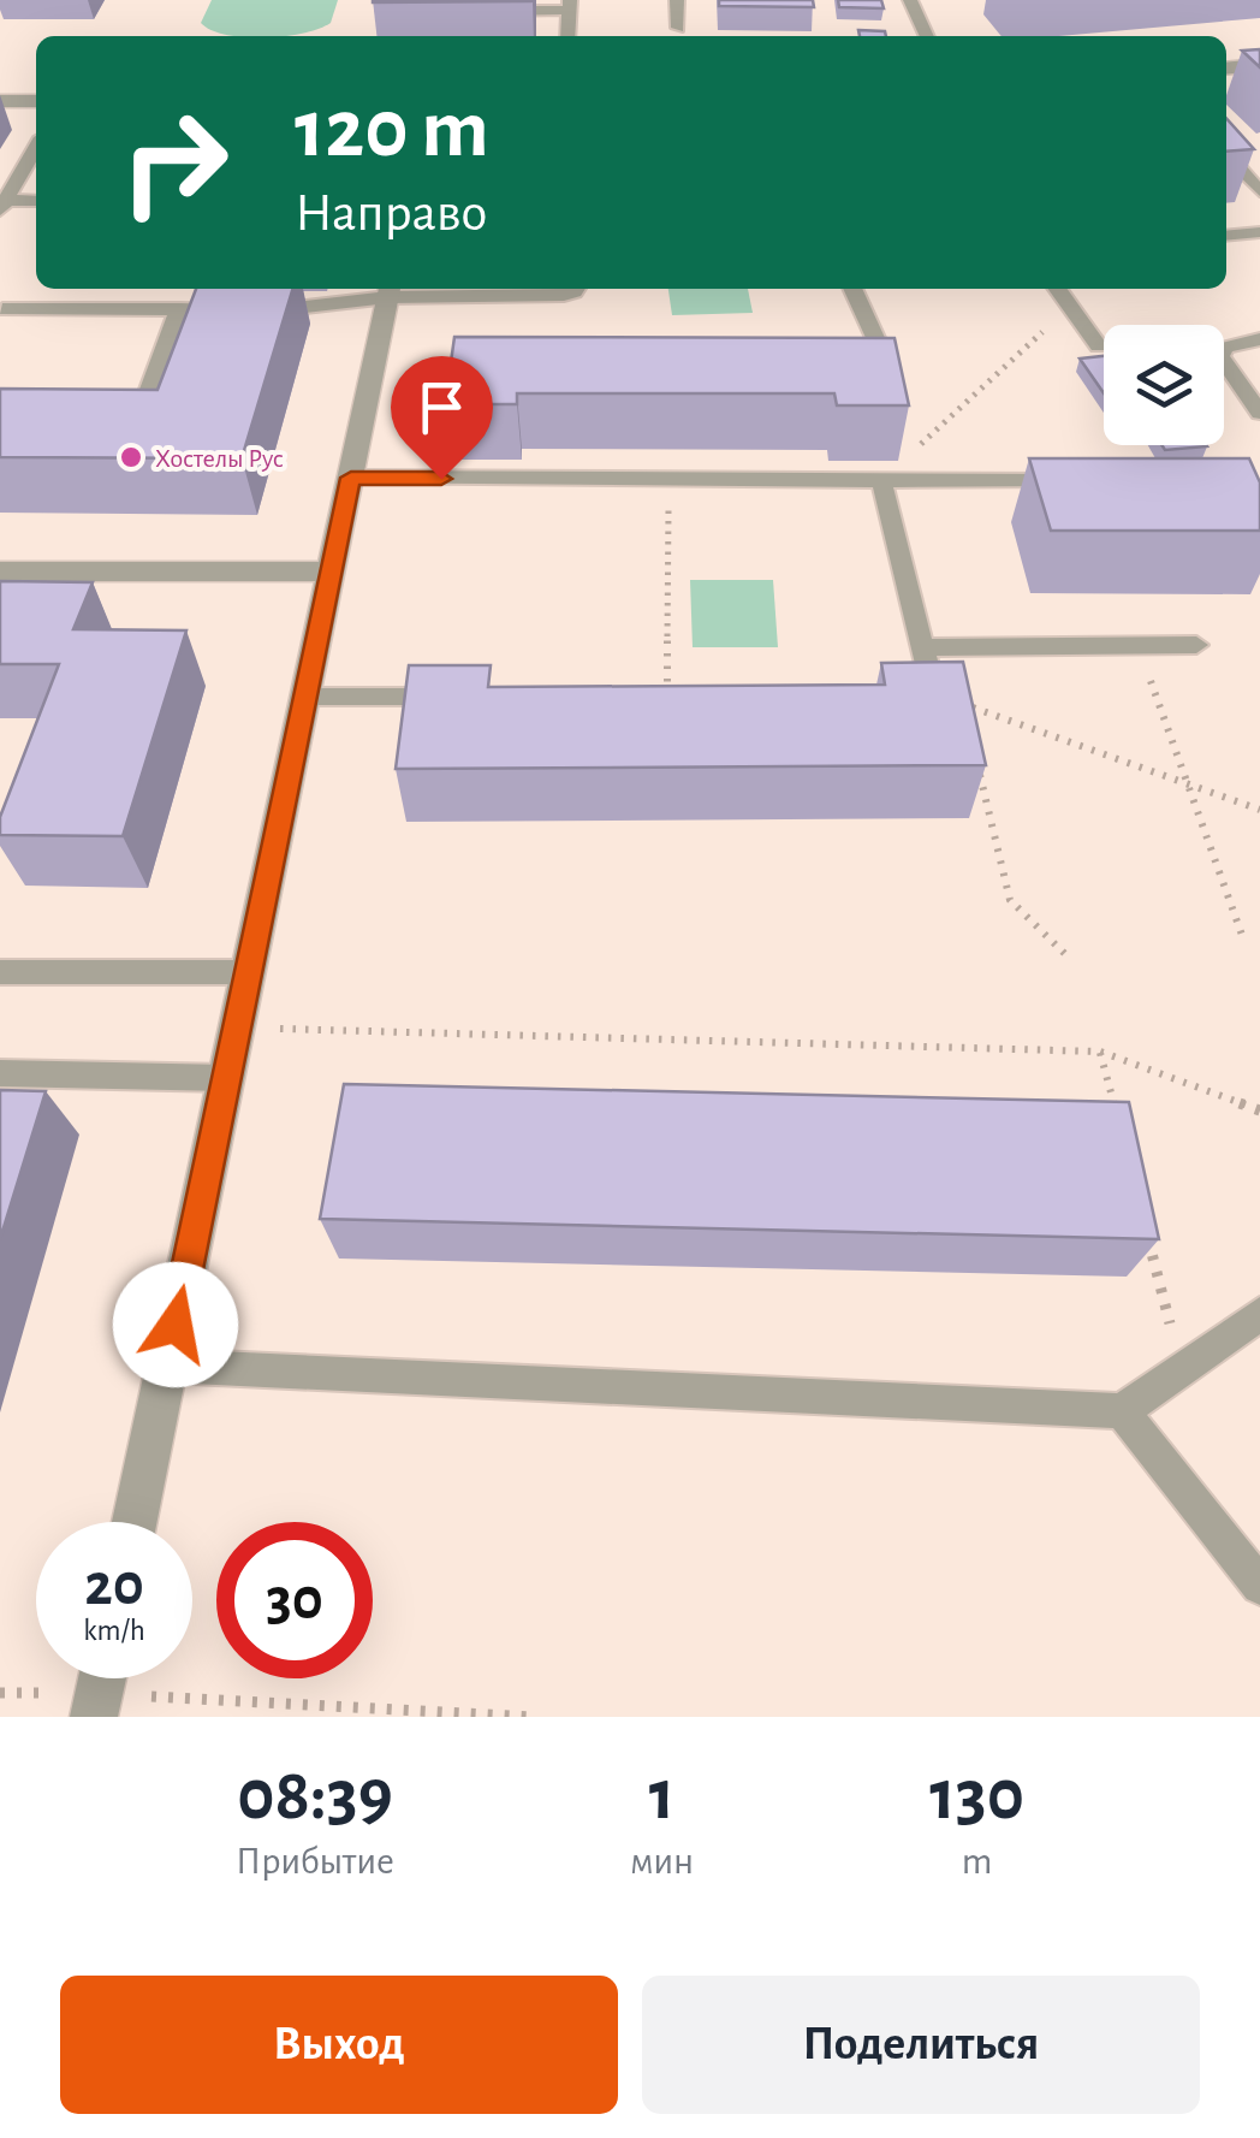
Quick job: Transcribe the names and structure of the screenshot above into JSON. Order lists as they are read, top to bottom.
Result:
{
  "places": ["Хостелы Рус"],
  "page": {
    "turn": ["120 m", "Направо"],
    "speed": "20 km/h",
    "limit": "30",
    "eta": [
      "08:39",
      "Прибытие",
      "1",
      "мин",
      "130",
      "m"
    ],
    "buttons": ["Выход", "Поделиться"]
  }
}
